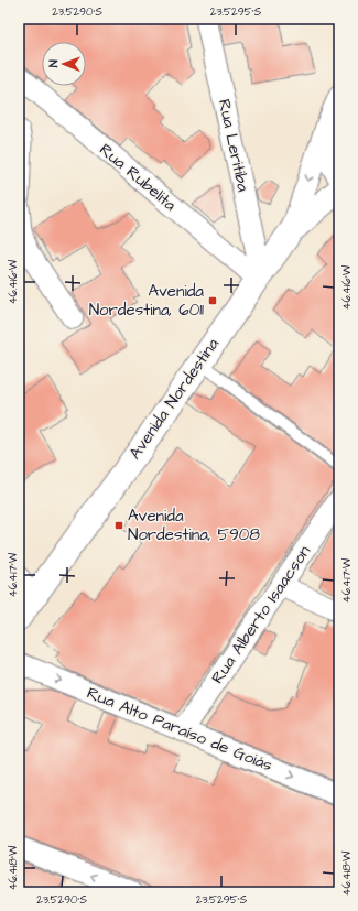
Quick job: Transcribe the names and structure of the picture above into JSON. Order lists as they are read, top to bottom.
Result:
{
  "streets": {
    "main road": ["Avenida Nordestina"],
    "street": [
      "Rua Leritiba",
      "Rua Rubelita",
      "Rua Alberto Isaacson",
      "Rua Alto Paraíso de Goiás"
    ]
  },
  "crossings": [
    ["Rua Leritiba", "Rua Rubelita"],
    ["Rua Leritiba", "Avenida Nordestina"],
    ["Rua Rubelita", "Avenida Nordestina"],
    ["Rua Alberto Isaacson", "Rua Alto Paraíso de Goiás"]
  ],
  "places": {
    "transit": ["Avenida Nordestina, 6011", "Avenida Nordestina, 5908"]
  },
  "north": "left",
  "coordinates": [
    "23.5290°S",
    "23.5295°S",
    "46.416°W",
    "46.417°W",
    "46.418°W"
  ]
}
